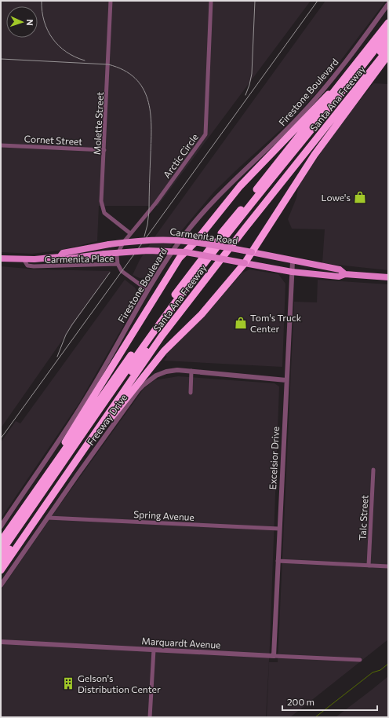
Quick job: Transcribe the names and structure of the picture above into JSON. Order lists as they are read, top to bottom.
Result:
{
  "streets": {
    "highway": ["Santa Ana Freeway"],
    "main road": ["Carmenita Road"],
    "street": [
      "Firestone Boulevard",
      "Molette Street",
      "Cornet Street",
      "Arctic Circle",
      "Carmenita Place",
      "Freeway Drive",
      "Excelsior Drive",
      "Spring Avenue",
      "Talc Street",
      "Marquardt Avenue"
    ]
  },
  "crossings": [
    ["Firestone Boulevard", "Carmenita Place"],
    ["Molette Street", "Cornet Street"],
    ["Molette Street", "Arctic Circle"],
    ["Arctic Circle", "Carmenita Place"],
    ["Carmenita Road", "Carmenita Place"],
    ["Carmenita Road", "Excelsior Drive"],
    ["Freeway Drive", "Excelsior Drive"],
    ["Freeway Drive", "Spring Avenue"],
    ["Excelsior Drive", "Spring Avenue"],
    ["Excelsior Drive", "Marquardt Avenue"]
  ],
  "places": {
    "shop": ["Lowe's", "Tom's Truck Center"],
    "building": ["Gelson's Distribution Center"]
  },
  "scale_bar": "200 m",
  "north": "right"
}
